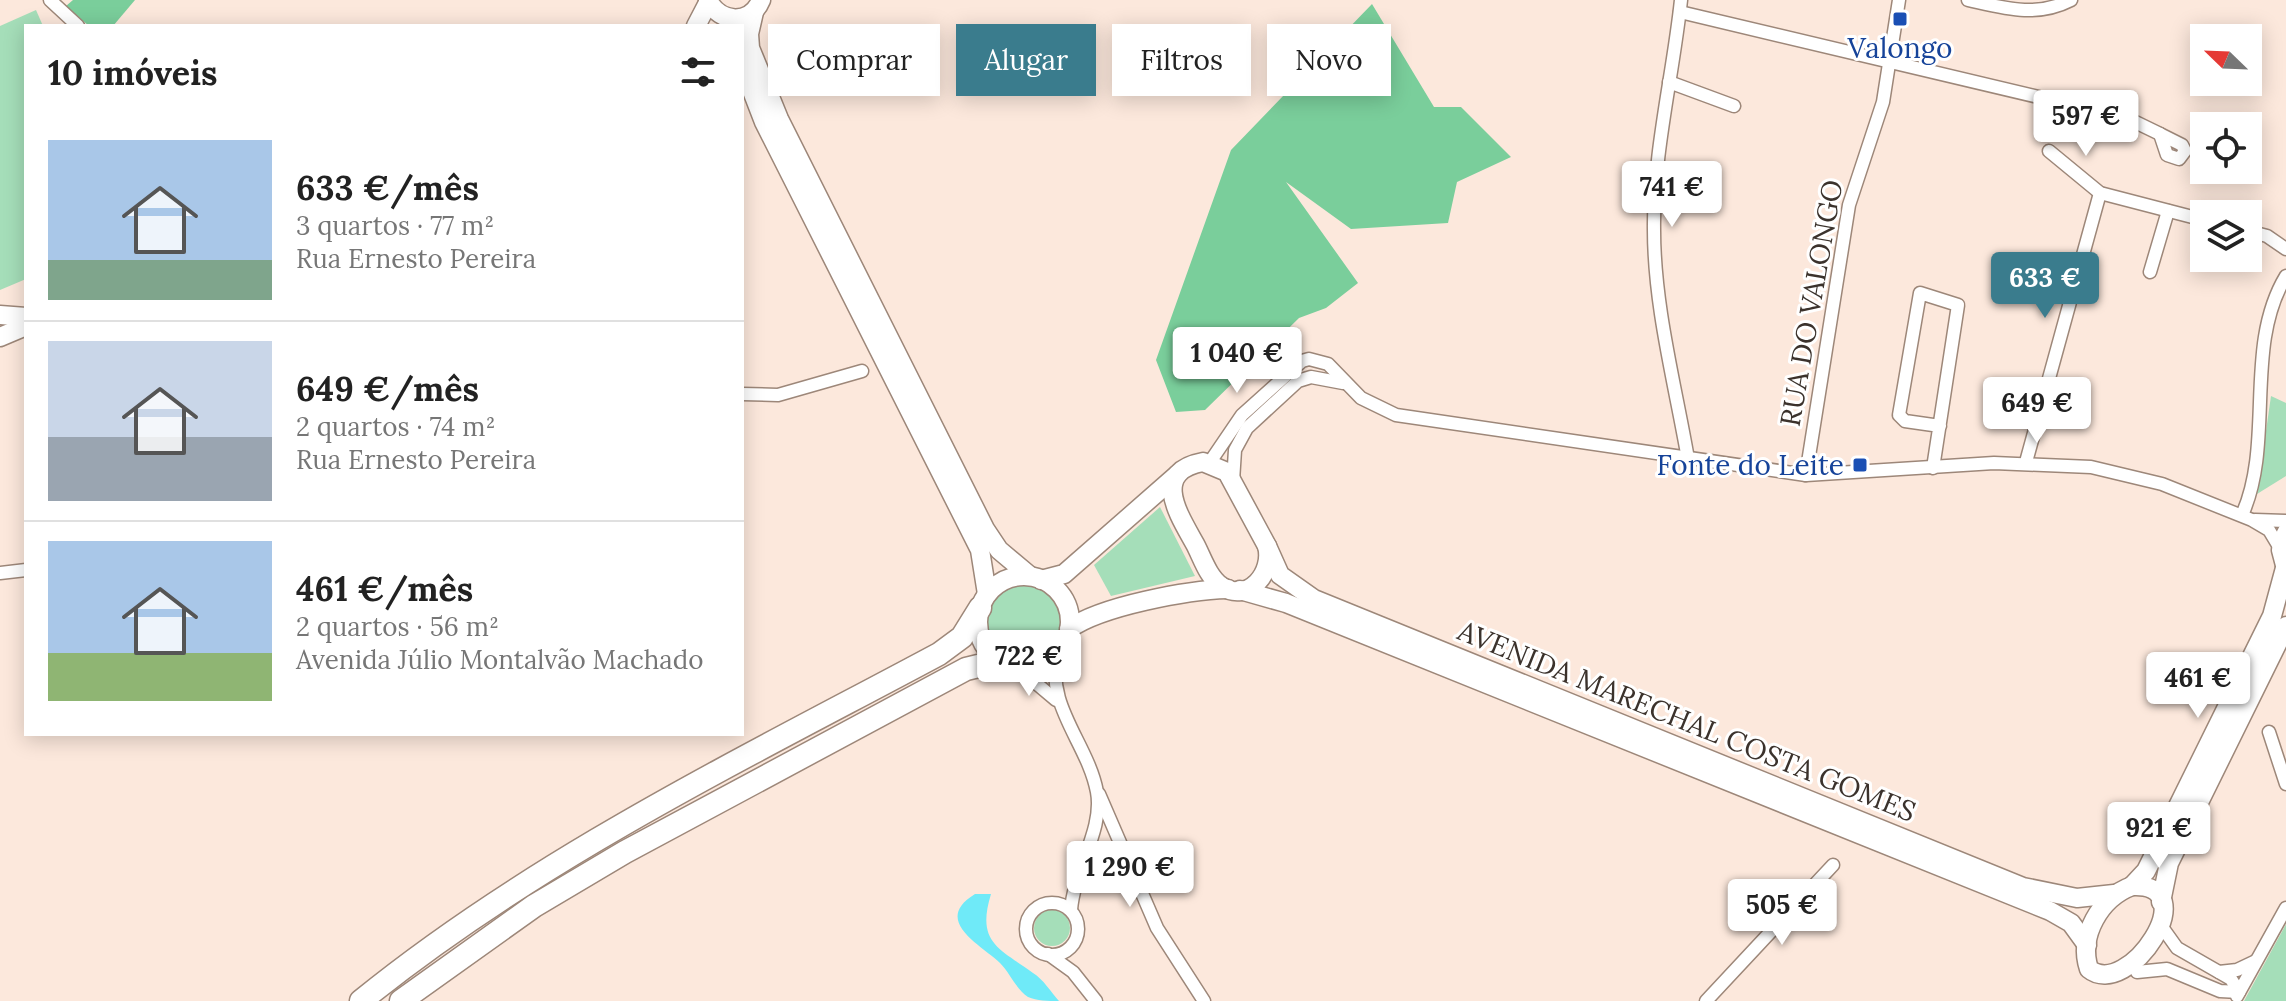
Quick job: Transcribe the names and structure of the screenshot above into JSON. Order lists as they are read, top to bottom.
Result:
{
  "streets": {
    "street": ["RUA DO VALONGO", "AVENIDA MARECHAL COSTA GOMES"]
  },
  "places": {
    "transit": ["Valongo", "Fonte do Leite"]
  },
  "north": "top left",
  "page": {
    "chip": [
      "Comprar",
      "Alugar",
      "Filtros",
      "Novo"
    ],
    "heading": "10 imóveis",
    "price": [
      "597 €",
      "741 €",
      "633 €",
      "1 040 €",
      "649 €",
      "722 €",
      "461 €",
      "921 €",
      "1 290 €",
      "505 €"
    ],
    "list": [
      {
        "name": "633 €/mês",
        "note": "3 quartos · 77 m² · Rua Ernesto Pereira"
      },
      {
        "name": "649 €/mês",
        "note": "2 quartos · 74 m² · Rua Ernesto Pereira"
      },
      {
        "name": "461 €/mês",
        "note": "2 quartos · 56 m² · Avenida Júlio Montalvão Machado"
      }
    ]
  }
}
